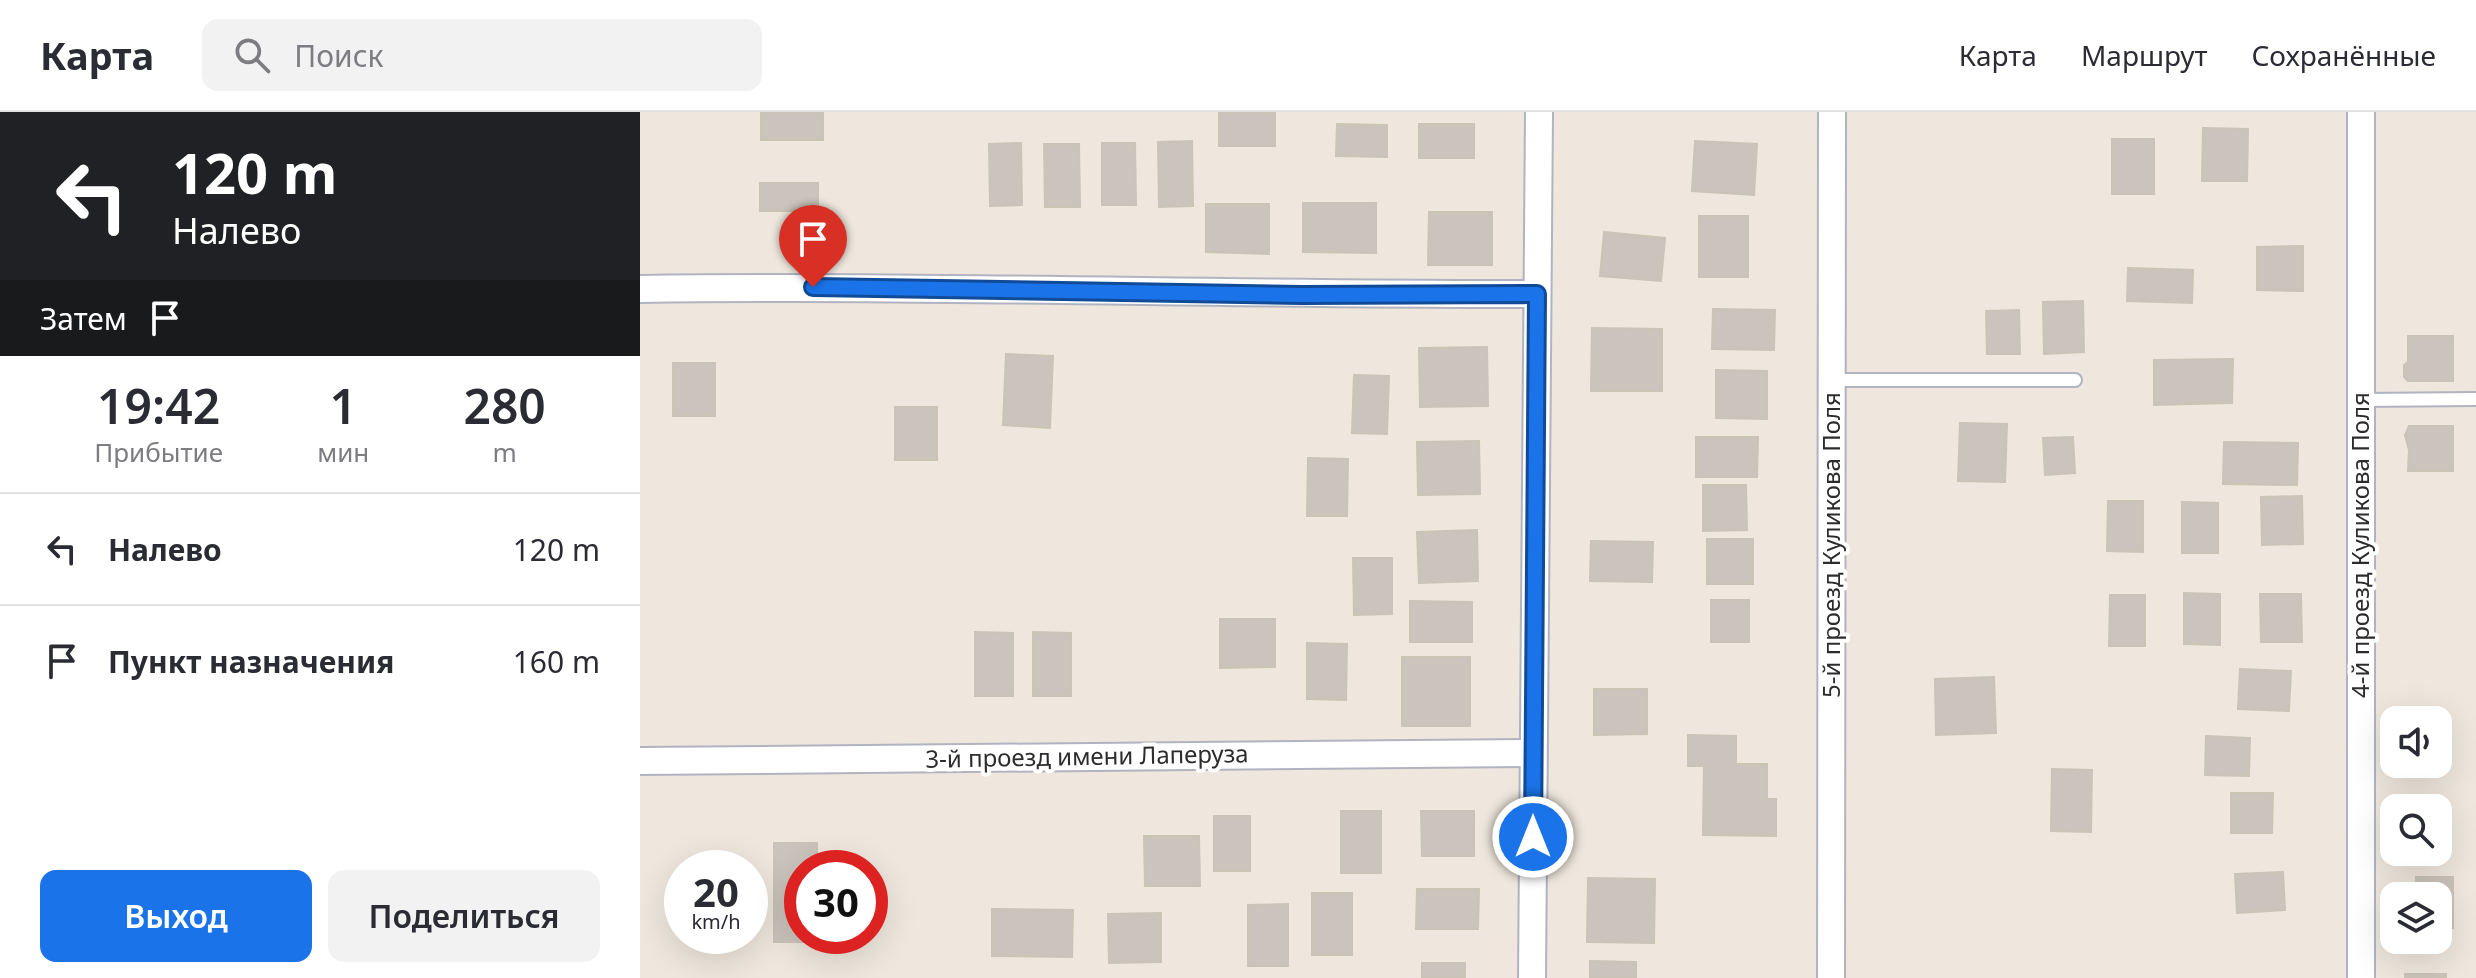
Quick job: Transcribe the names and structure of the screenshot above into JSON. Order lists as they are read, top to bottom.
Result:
{
  "streets": {
    "street": ["5-й проезд Куликова Поля", "4-й проезд Куликова Поля", "3-й проезд имени Лаперуза"]
  },
  "page": {
    "header": "Карта",
    "search": "Поиск",
    "nav": ["Карта", "Маршрут", "Сохранённые"],
    "turn": ["120 m", "Налево"],
    "then": "Затем",
    "eta": [
      "19:42",
      "Прибытие",
      "1",
      "мин",
      "280",
      "m"
    ],
    "list": [
      {
        "name": "Налево",
        "value": "120 m"
      },
      {
        "name": "Пункт назначения",
        "value": "160 m"
      }
    ],
    "speed": "20 km/h",
    "limit": "30",
    "buttons": ["Выход", "Поделиться"]
  }
}
